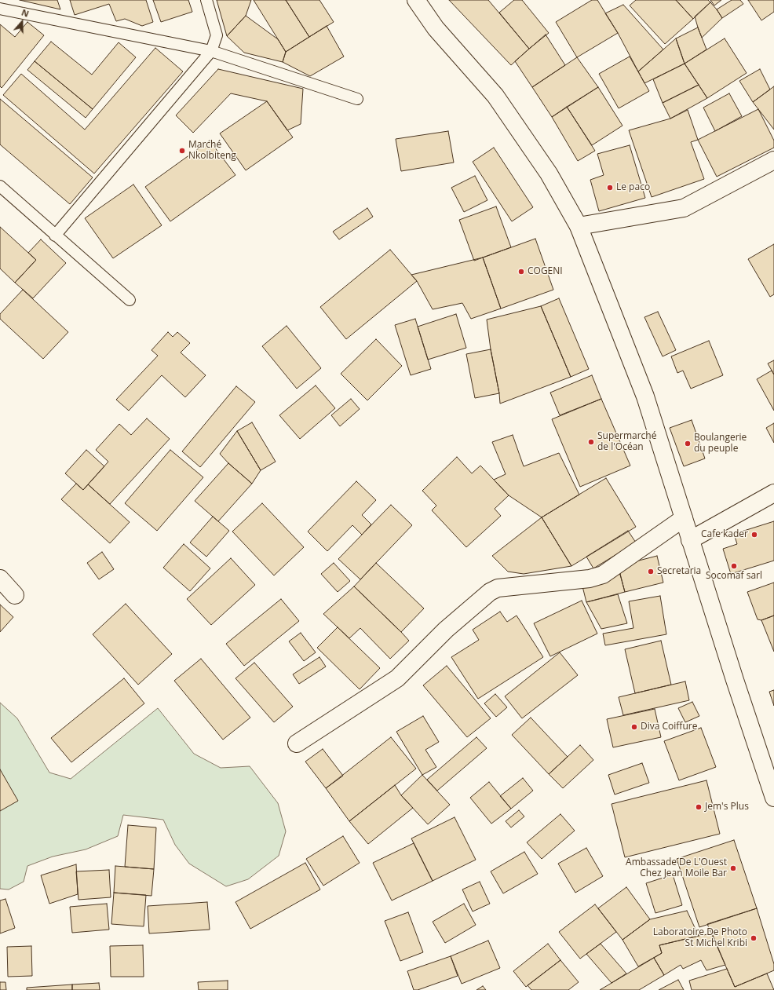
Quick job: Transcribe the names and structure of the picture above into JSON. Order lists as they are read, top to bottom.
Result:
{
  "places": [
    "Marché Nkolbiteng",
    "Le paco",
    "COGENI",
    "Supermarché de l'Océan",
    "Boulangerie du peuple",
    "Cafe kader",
    "Socomaf sarl",
    "Secretaria",
    "Diva Coiffure",
    "Jem's Plus",
    "Ambassade De L'Ouest Chez Jean Moile Bar",
    "Laboratoire De Photo St Michel Kribi"
  ],
  "north": "top"
}
